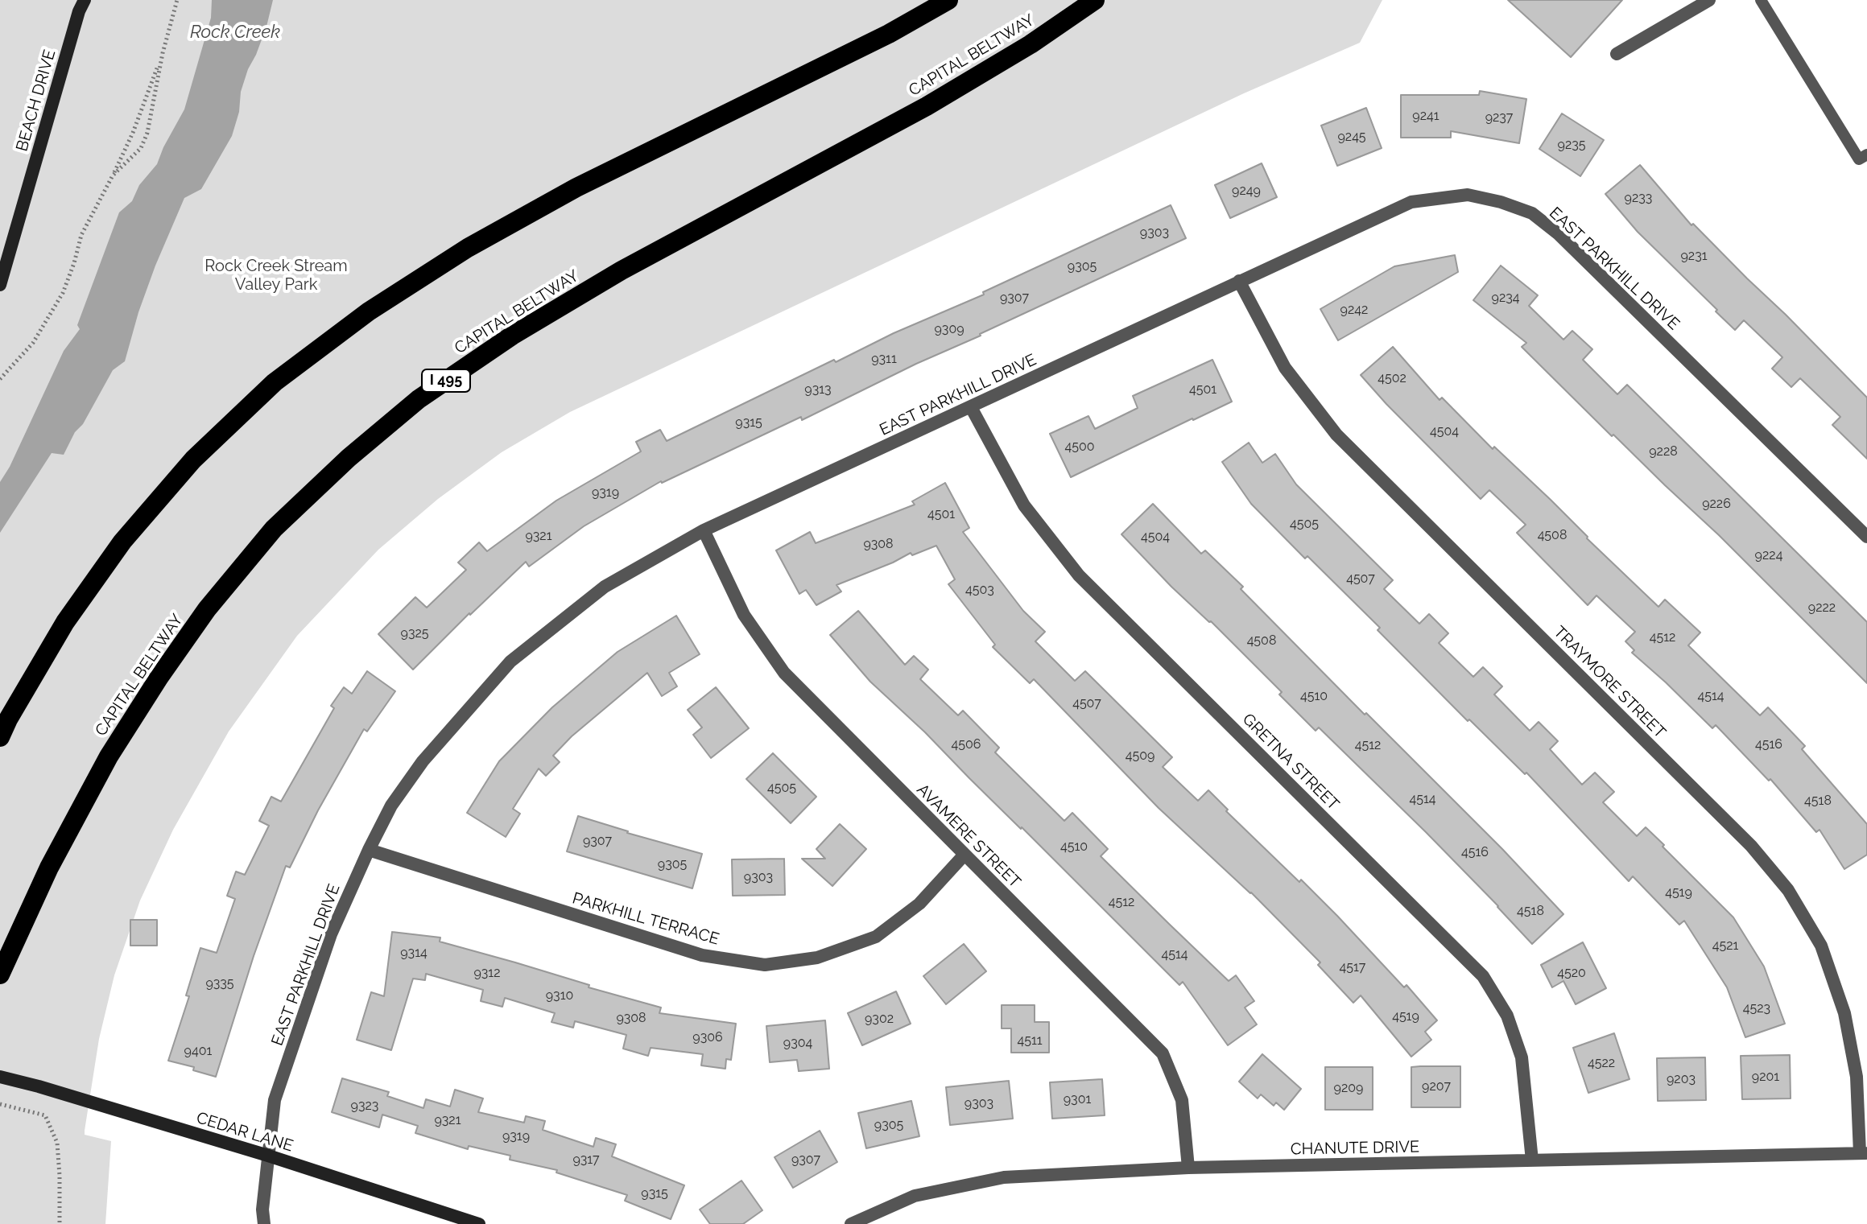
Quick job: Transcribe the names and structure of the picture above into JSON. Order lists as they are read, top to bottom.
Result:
{
  "streets": {
    "highway": ["CAPITAL BELTWAY", "I 495"],
    "street": [
      "BEACH DRIVE",
      "EAST PARKHILL DRIVE",
      "TRAYMORE STREET",
      "GRETNA STREET",
      "AVAMERE STREET",
      "PARKHILL TERRACE",
      "CEDAR LANE",
      "CHANUTE DRIVE"
    ]
  },
  "crossings": [
    ["EAST PARKHILL DRIVE", "TRAYMORE STREET"],
    ["EAST PARKHILL DRIVE", "GRETNA STREET"],
    ["EAST PARKHILL DRIVE", "AVAMERE STREET"],
    ["EAST PARKHILL DRIVE", "PARKHILL TERRACE"],
    ["EAST PARKHILL DRIVE", "CEDAR LANE"],
    ["TRAYMORE STREET", "CHANUTE DRIVE"],
    ["GRETNA STREET", "CHANUTE DRIVE"],
    ["AVAMERE STREET", "PARKHILL TERRACE"],
    ["AVAMERE STREET", "CHANUTE DRIVE"]
  ],
  "water": ["Rock Creek"],
  "parks": ["Rock Creek Stream Valley Park"],
  "house_numbers": [
    "9241",
    "9237",
    "9245",
    "9235",
    "9249",
    "9233",
    "9303",
    "9231",
    "9305",
    "9307",
    "9234",
    "9242",
    "9309",
    "9311",
    "4502",
    "9313",
    "4501",
    "9315",
    "4504",
    "4500",
    "9228",
    "9319",
    "9226",
    "4501",
    "4505",
    "4508",
    "9321",
    "4504",
    "9308",
    "9224",
    "4507",
    "4503",
    "9222",
    "9325",
    "4512",
    "4508",
    "4510",
    "4514",
    "4507",
    "4506",
    "4516",
    "4512",
    "4509",
    "4505",
    "4514",
    "4518",
    "9307",
    "4510",
    "4516",
    "9305",
    "9303",
    "4519",
    "4512",
    "4518",
    "4521",
    "9314",
    "4514",
    "4517",
    "9312",
    "4520",
    "9335",
    "9310",
    "4523",
    "4519",
    "9308",
    "9302",
    "9306",
    "4511",
    "9304",
    "9401",
    "4522",
    "9201",
    "9203",
    "9207",
    "9209",
    "9301",
    "9303",
    "9323",
    "9321",
    "9305",
    "9319",
    "9317",
    "9307",
    "9315"
  ]
}
